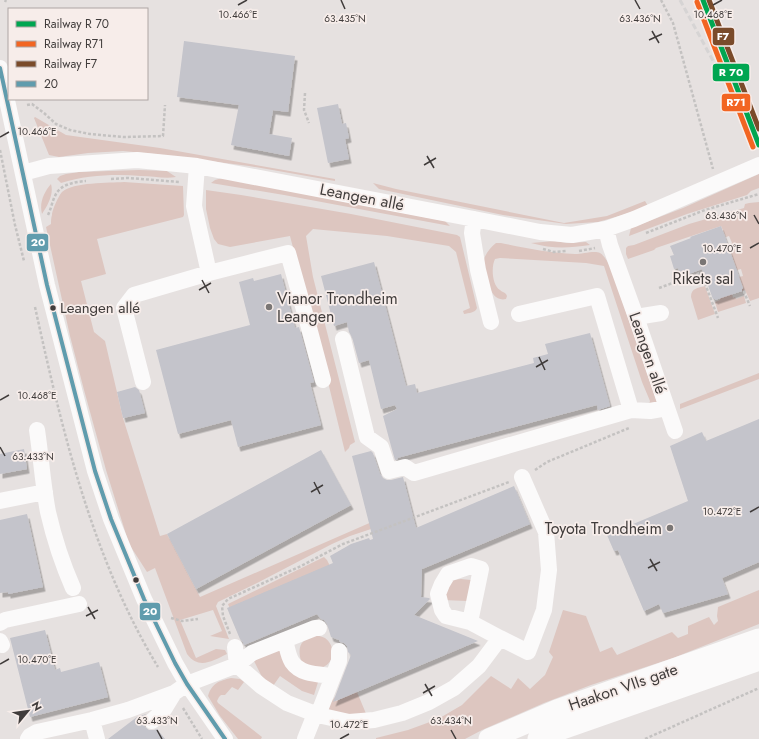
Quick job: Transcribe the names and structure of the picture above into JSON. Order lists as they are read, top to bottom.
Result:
{
  "streets": {
    "main road": ["Haakon VIIs gate"],
    "street": ["Leangen allé"]
  },
  "places": [
    "Rikets sal",
    "Vianor Trondheim Leangen",
    "Leangen allé",
    "Toyota Trondheim"
  ],
  "lines": ["rail line F7", "rail line R71", "transit line 20"],
  "legend": [
    "Railway R 70",
    "Railway R71",
    "Railway F7",
    "20"
  ],
  "north": "top right",
  "coordinates": [
    "10.466°E",
    "10.468°E",
    "63.435°N",
    "63.436°N",
    "10.470°E",
    "63.433°N",
    "10.472°E",
    "63.434°N"
  ]
}
